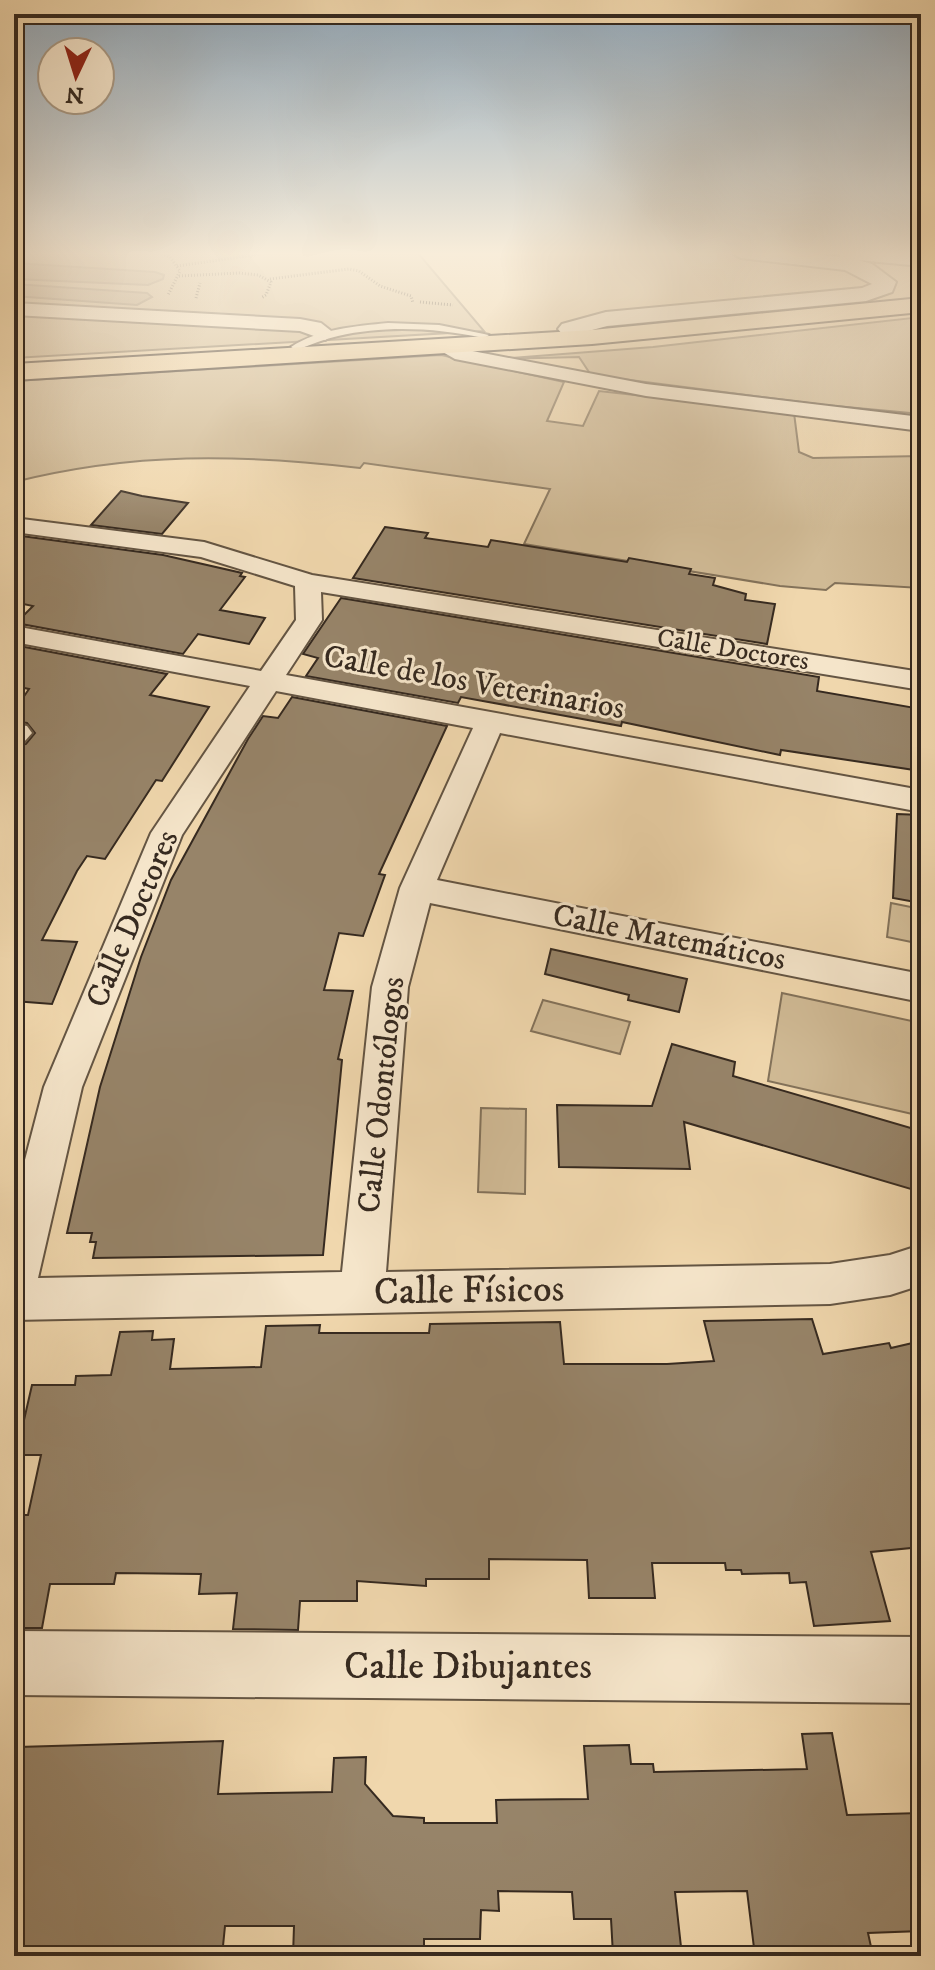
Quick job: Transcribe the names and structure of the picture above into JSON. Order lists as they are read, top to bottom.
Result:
{
  "streets": {
    "street": [
      "Calle Doctores",
      "Calle de los Veterinarios",
      "Calle Matemáticos",
      "Calle Odontólogos",
      "Calle Físicos",
      "Calle Dibujantes"
    ]
  },
  "crossings": [
    ["Calle Doctores", "Calle de los Veterinarios"],
    ["Calle de los Veterinarios", "Calle Odontólogos"],
    ["Calle Matemáticos", "Calle Odontólogos"],
    ["Calle Odontólogos", "Calle Físicos"]
  ],
  "north": "bottom"
}
